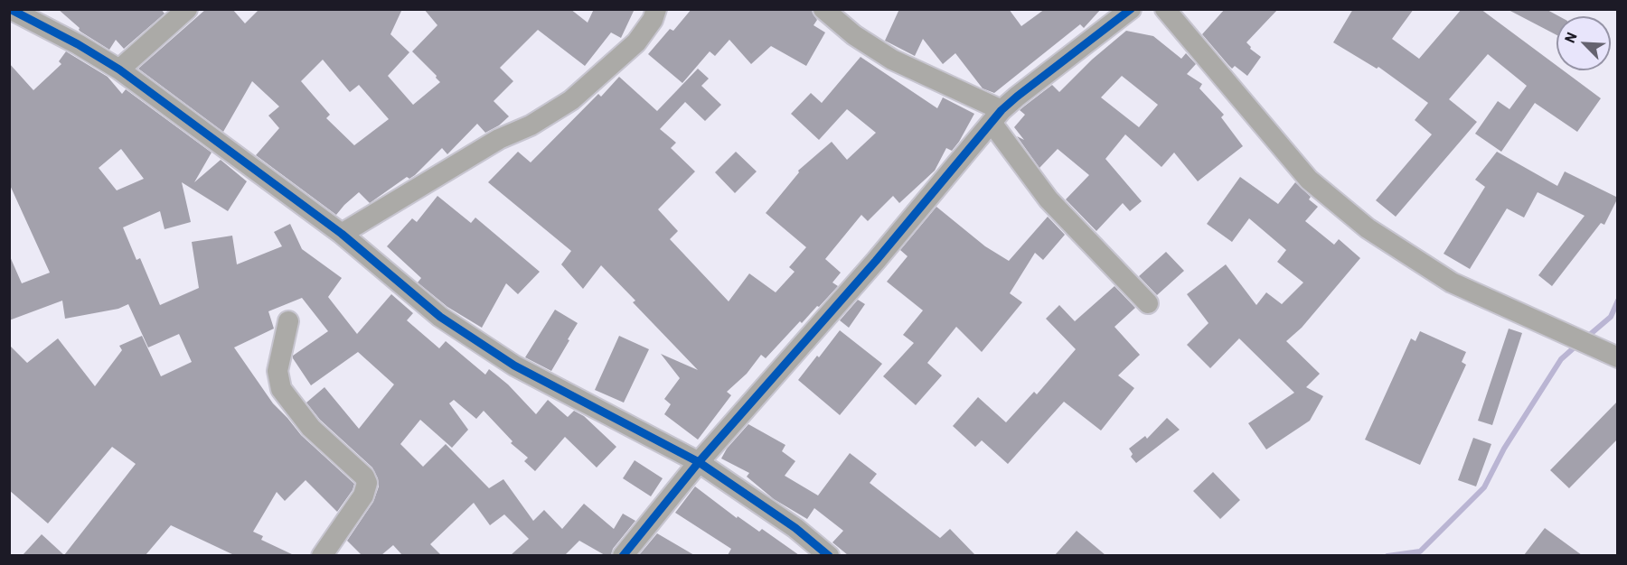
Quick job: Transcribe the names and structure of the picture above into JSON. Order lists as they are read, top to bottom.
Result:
{
  "north": "top left"
}
